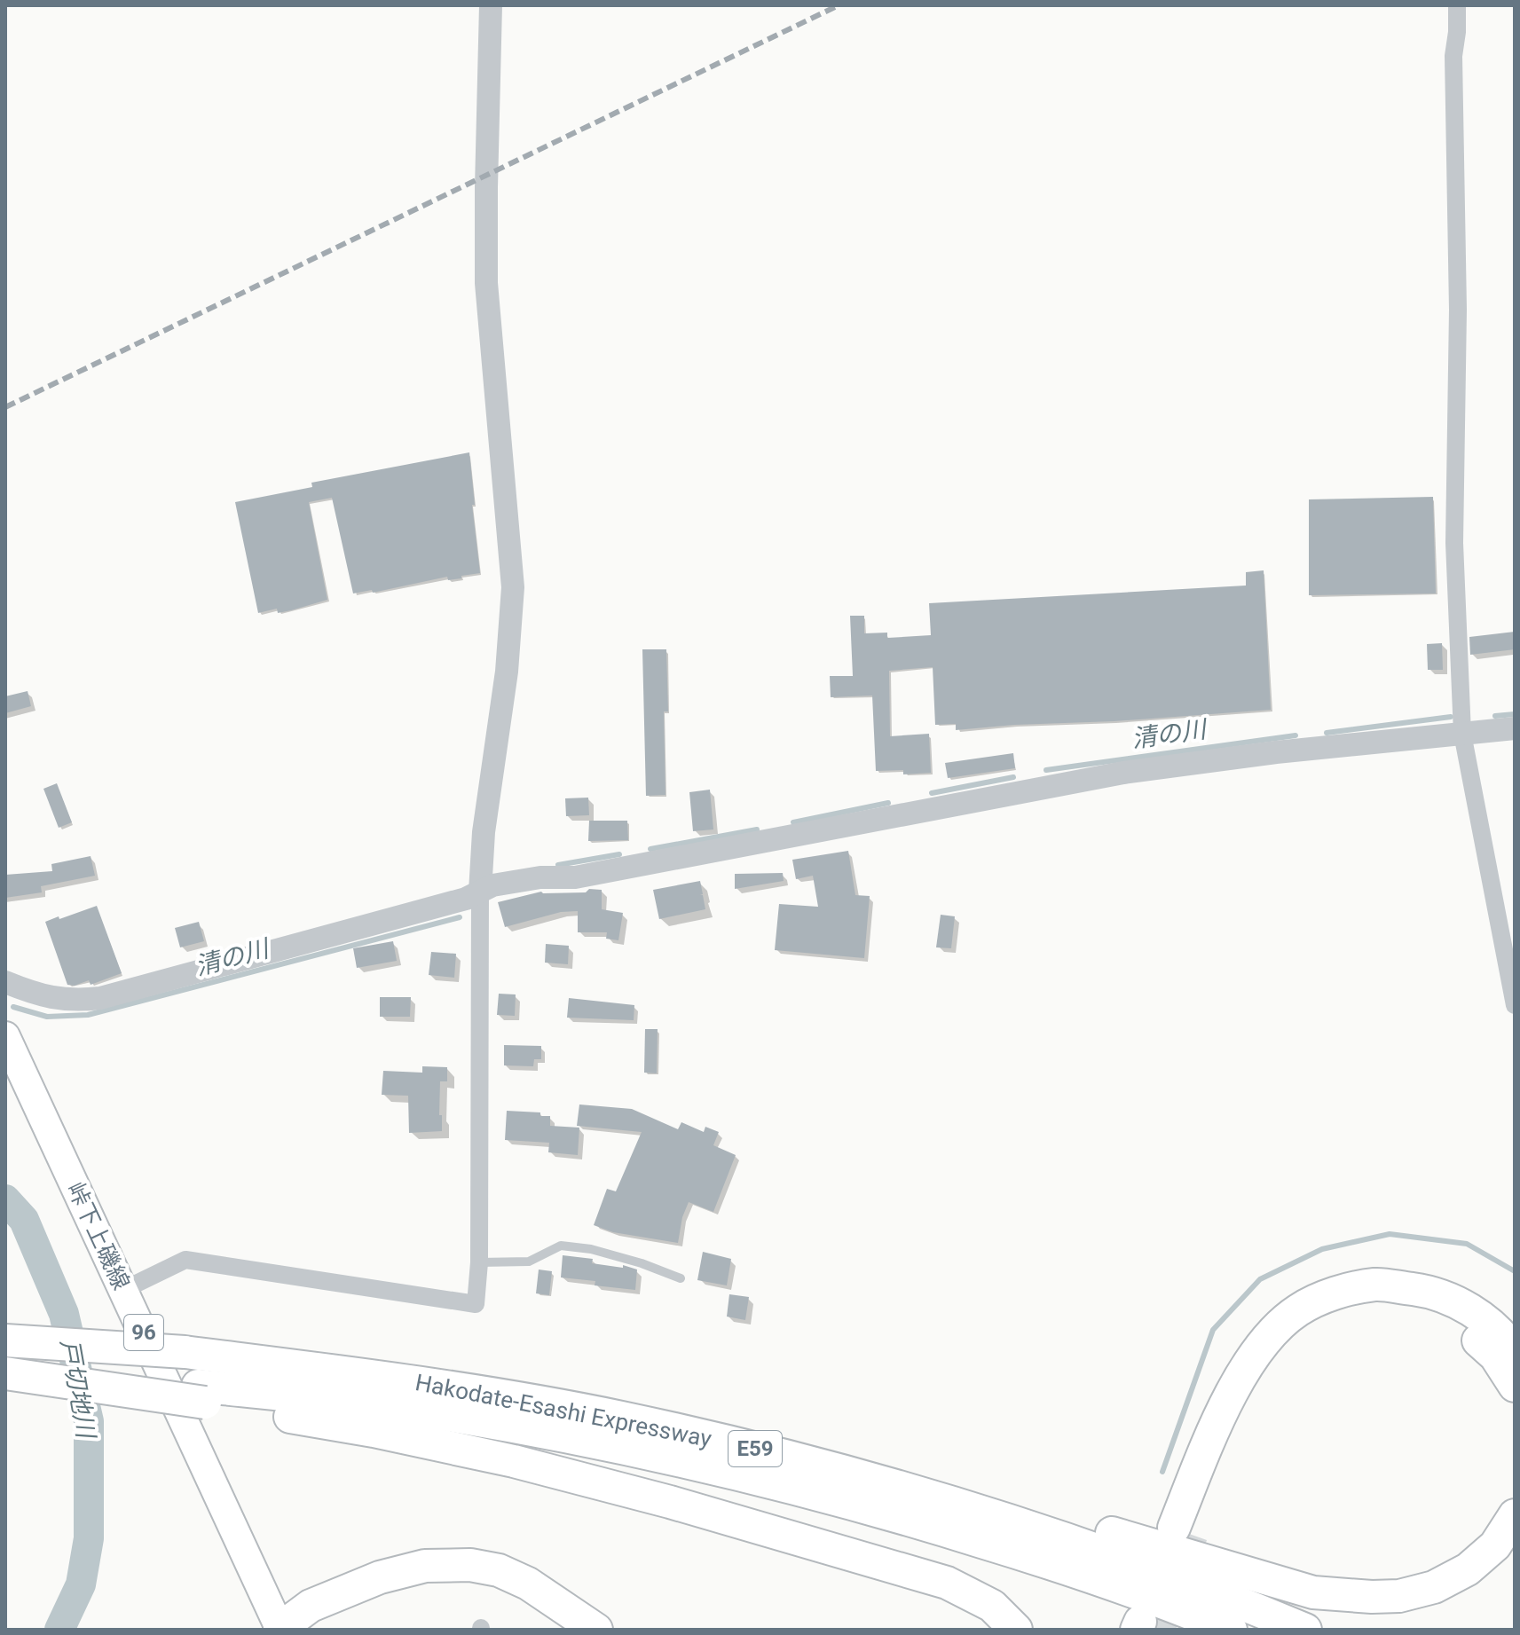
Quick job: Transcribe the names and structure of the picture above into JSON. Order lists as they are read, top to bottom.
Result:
{
  "streets": {
    "highway": ["Hakodate-Esashi Expressway", "E59"],
    "main road": ["峠下上磯線", "96"]
  },
  "water": ["清の川", "戸切地川"]
}
